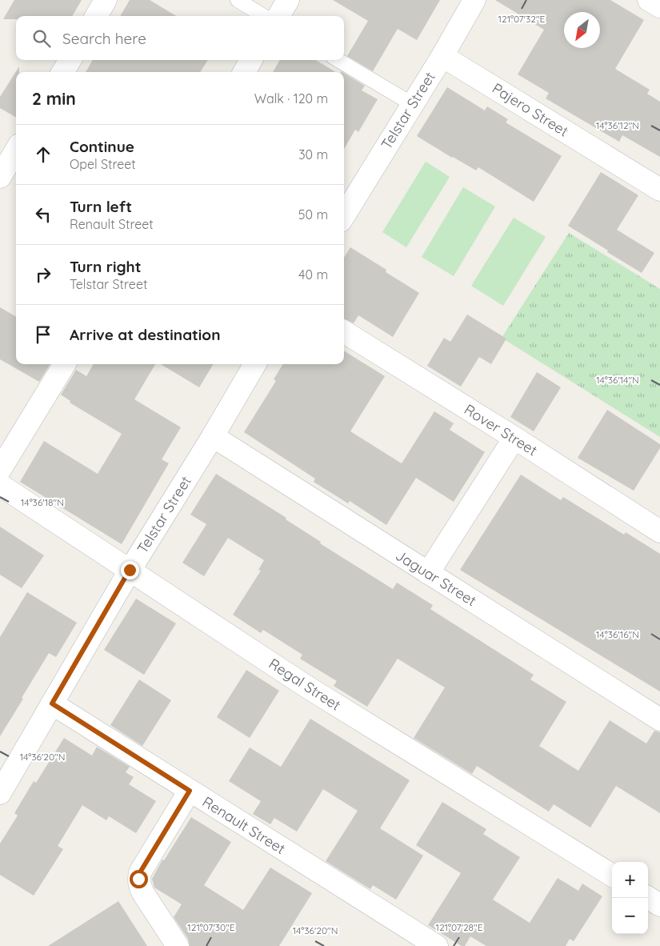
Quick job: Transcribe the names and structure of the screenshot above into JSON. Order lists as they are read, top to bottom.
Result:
{
  "streets": {
    "street": [
      "Pajero Street",
      "Telstar Street",
      "Rover Street",
      "Jaguar Street",
      "Regal Street",
      "Renault Street"
    ]
  },
  "crossings": [
    ["Pajero Street", "Telstar Street"],
    ["Telstar Street", "Jaguar Street"],
    ["Telstar Street", "Regal Street"],
    ["Telstar Street", "Renault Street"]
  ],
  "north": "bottom left",
  "page": {
    "search": "Search here",
    "heading": ["2 min", "Walk · 120 m"],
    "list": [
      ["Continue", "Opel Street", "30 m"],
      ["Turn left", "Renault Street", "50 m"],
      ["Turn right", "Telstar Street", "40 m"],
      "Arrive at destination"
    ],
    "map_buttons": ["+", "−"]
  },
  "coordinates": [
    "121°07'32\"E",
    "14°36'12\"N",
    "14°36'14\"N",
    "14°36'18\"N",
    "14°36'16\"N",
    "14°36'20\"N",
    "121°07'30\"E",
    "121°07'28\"E"
  ]
}
